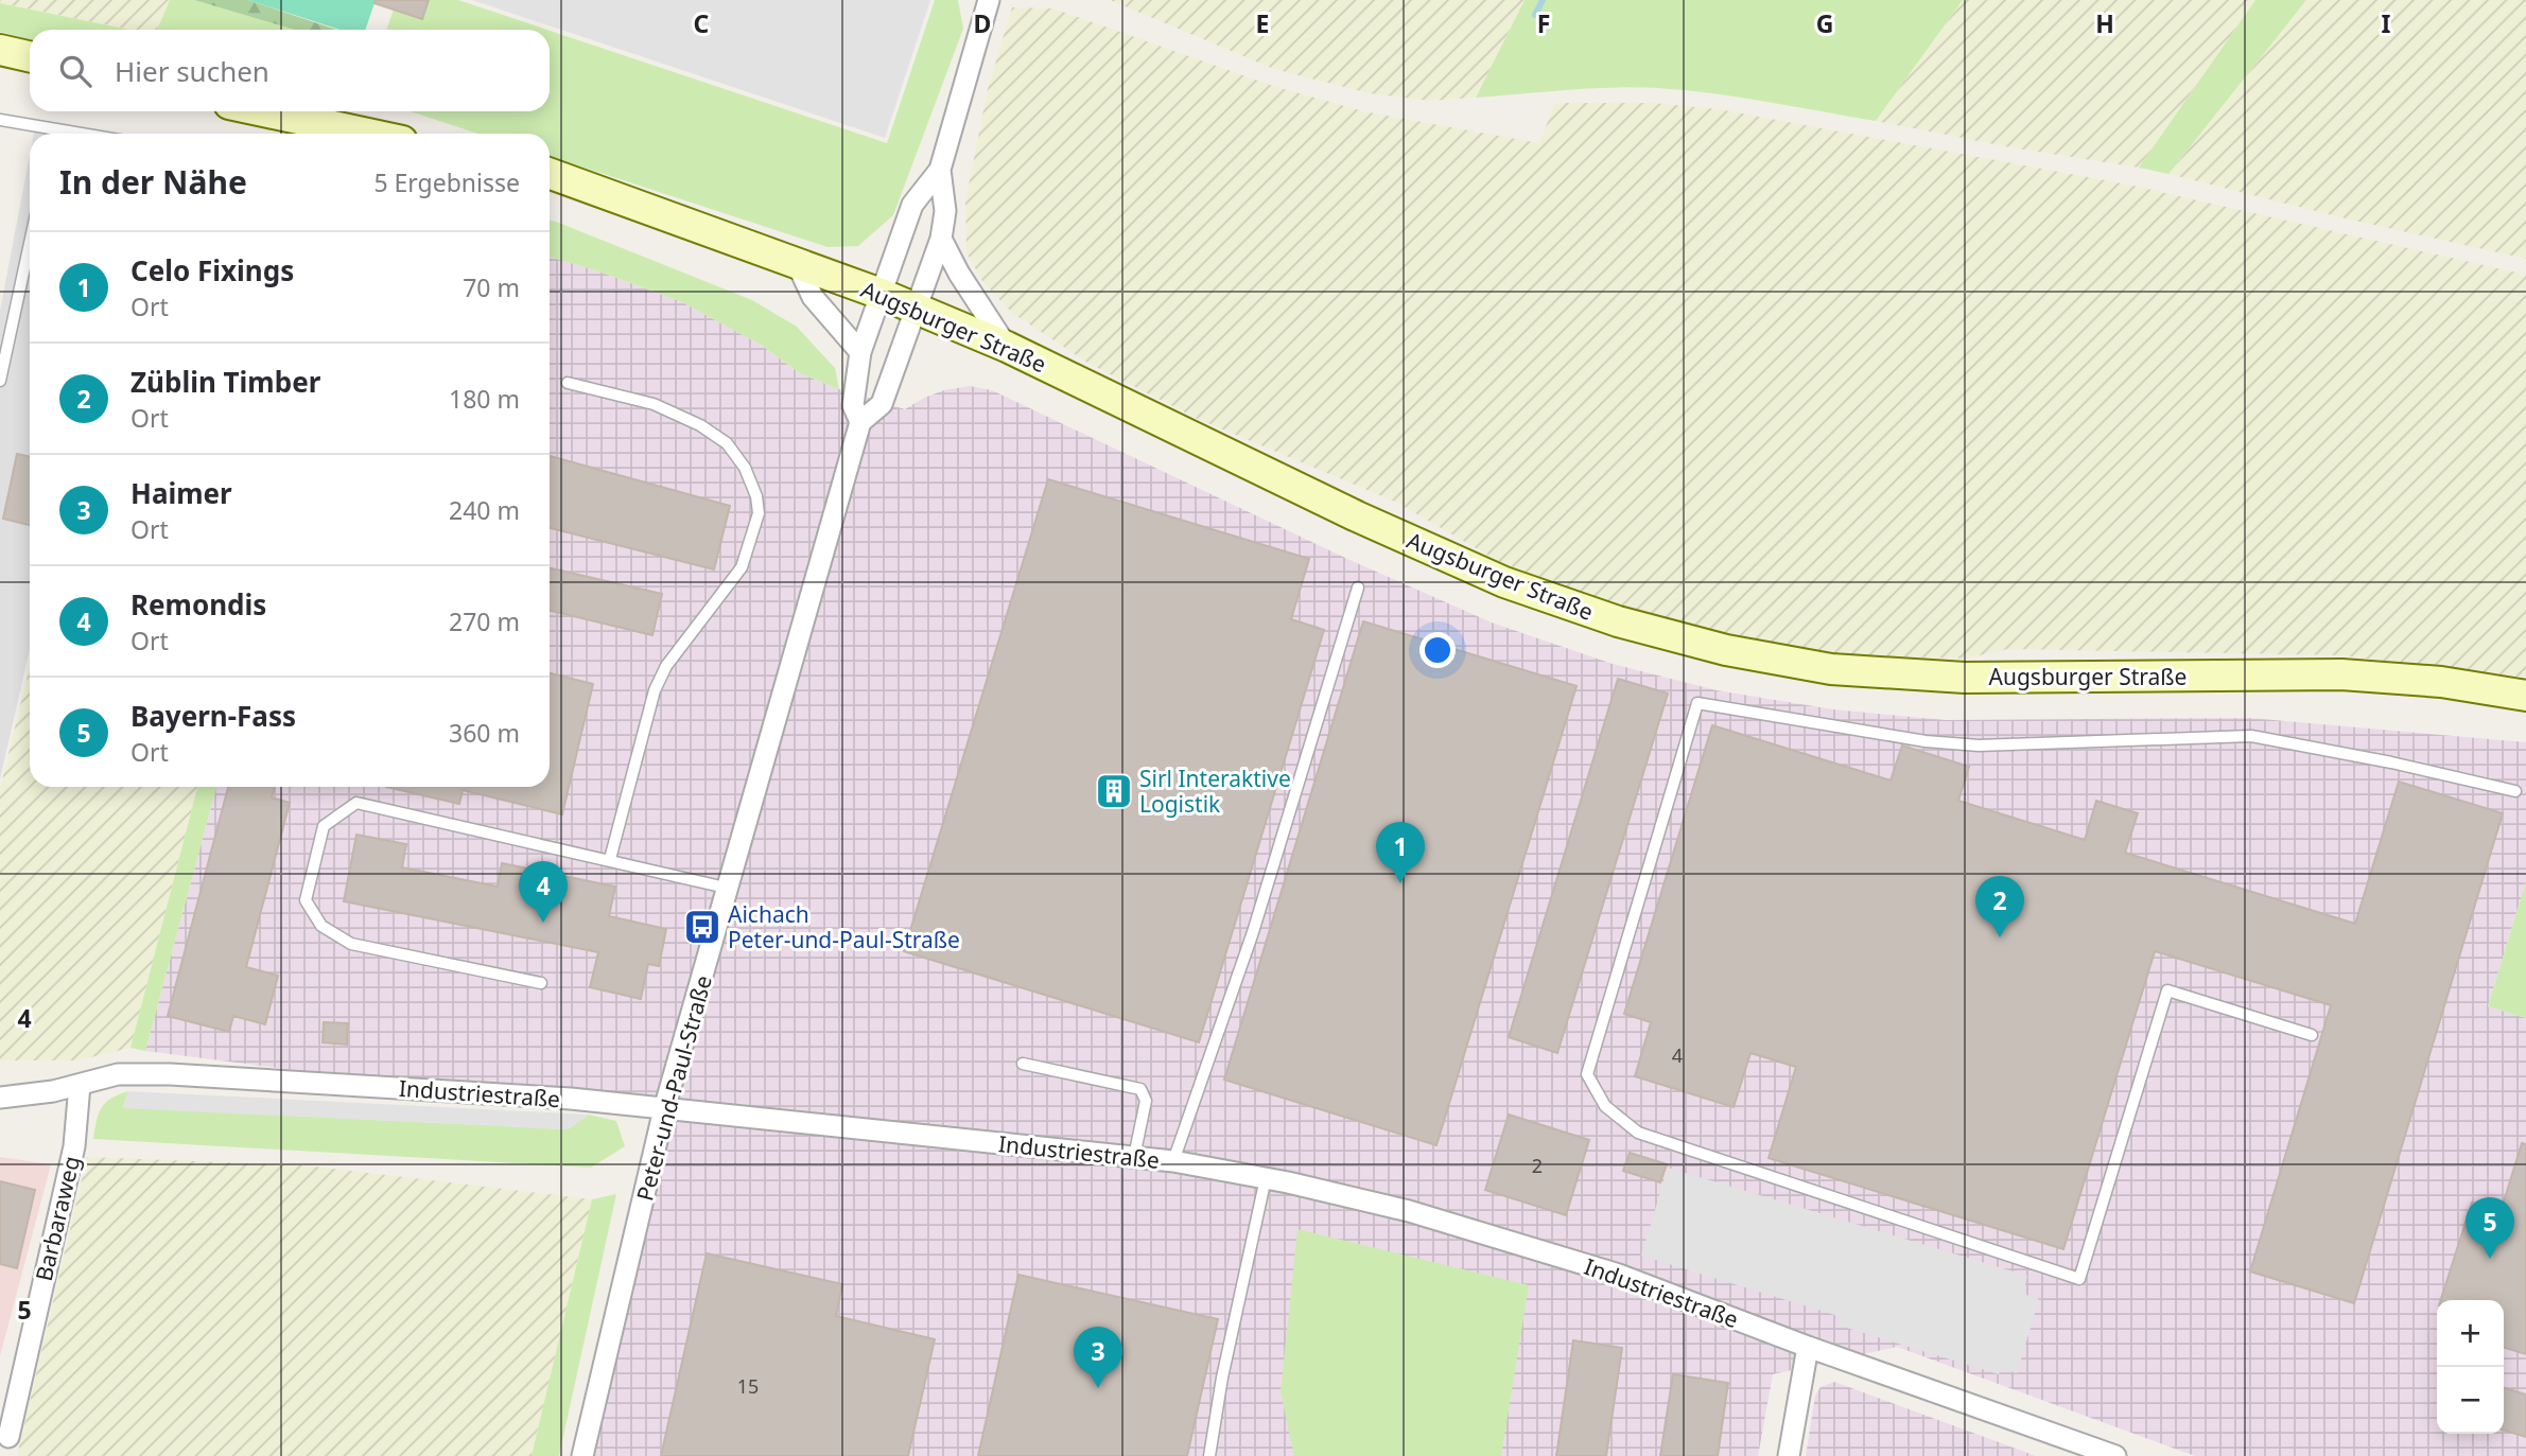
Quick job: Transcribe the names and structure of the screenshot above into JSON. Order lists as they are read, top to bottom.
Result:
{
  "streets": {
    "main road": ["Augsburger Straße"],
    "street": ["Peter-und-Paul-Straße", "Industriestraße", "Barbaraweg"]
  },
  "crossings": [
    ["Augsburger Straße", "Peter-und-Paul-Straße"],
    ["Peter-und-Paul-Straße", "Industriestraße"],
    ["Industriestraße", "Barbaraweg"]
  ],
  "places": {
    "building": ["Sirl Interaktive Logistik"],
    "bus stop": ["Aichach Peter-und-Paul-Straße"]
  },
  "house_numbers": ["4", "2", "15"],
  "page": {
    "search": "Hier suchen",
    "heading": ["In der Nähe", "5 Ergebnisse"],
    "list": [
      {
        "mark": "1",
        "name": "Celo Fixings",
        "note": "Ort",
        "value": "70 m"
      },
      {
        "mark": "2",
        "name": "Züblin Timber",
        "note": "Ort",
        "value": "180 m"
      },
      {
        "mark": "3",
        "name": "Haimer",
        "note": "Ort",
        "value": "240 m"
      },
      {
        "mark": "4",
        "name": "Remondis",
        "note": "Ort",
        "value": "270 m"
      },
      {
        "mark": "5",
        "name": "Bayern-Fass",
        "note": "Ort",
        "value": "360 m"
      }
    ],
    "pins": [
      "1",
      "4",
      "2",
      "5",
      "3"
    ],
    "map_buttons": ["+", "−"]
  },
  "grid": {
    "columns": [
      "C",
      "D",
      "E",
      "F",
      "G",
      "H",
      "I"
    ],
    "rows": ["4", "5"]
  }
}
